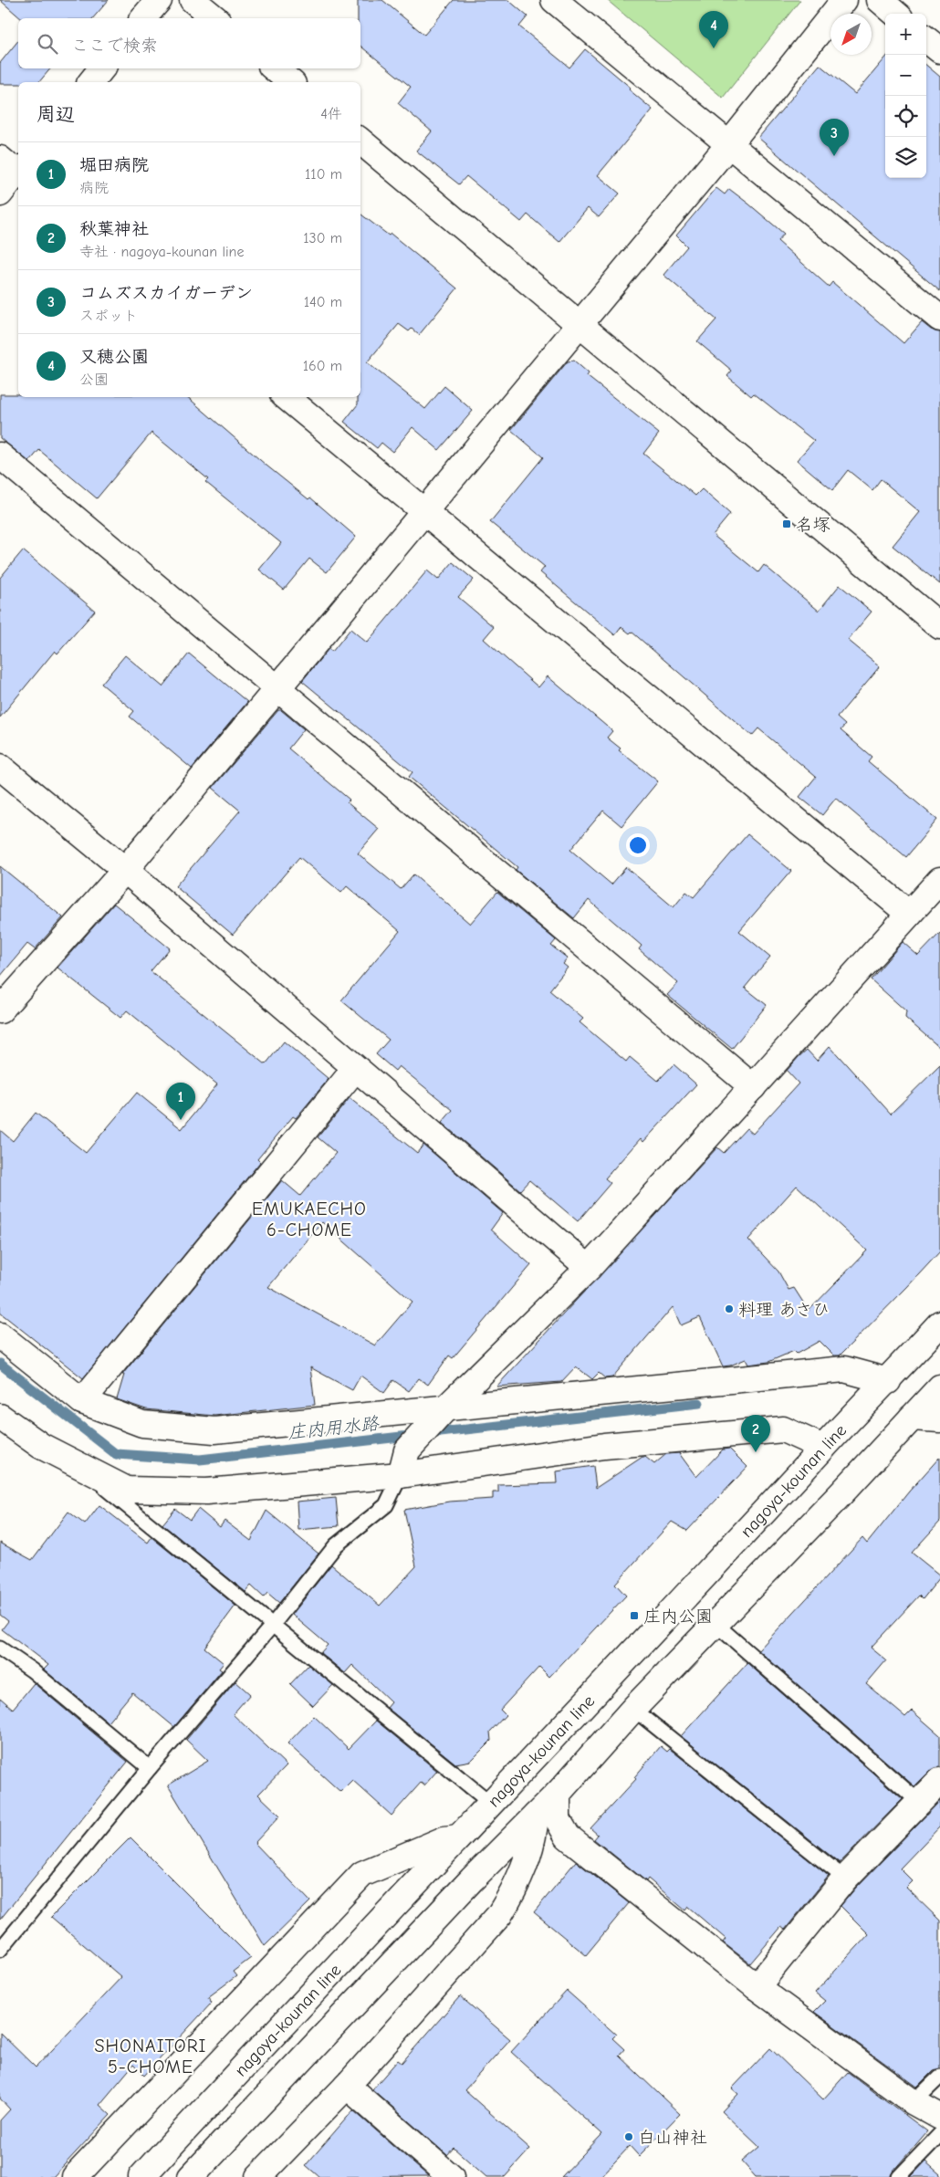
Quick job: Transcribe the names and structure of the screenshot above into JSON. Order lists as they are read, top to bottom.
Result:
{
  "streets": {
    "street": ["nagoya-kounan line"]
  },
  "districts": ["EMUKAECHO 6-CHOME", "SHONAITORI 5-CHOME"],
  "water": ["庄内用水路"],
  "places": {
    "transit": ["名塚", "庄内公園"],
    "other": ["料理 あさひ", "白山神社"]
  },
  "north": "bottom left",
  "page": {
    "pins": [
      "4",
      "3",
      "1",
      "2"
    ],
    "map_buttons": ["+", "−"],
    "search": "ここで検索",
    "heading": ["周辺", "4件"],
    "list": [
      {
        "mark": "1",
        "name": "堀田病院",
        "note": "病院",
        "value": "110 m"
      },
      {
        "mark": "2",
        "name": "秋葉神社",
        "note": "寺社 · nagoya-kounan line",
        "value": "130 m"
      },
      {
        "mark": "3",
        "name": "コムズスカイガーデン",
        "note": "スポット",
        "value": "140 m"
      },
      {
        "mark": "4",
        "name": "又穂公園",
        "note": "公園",
        "value": "160 m"
      }
    ]
  }
}
